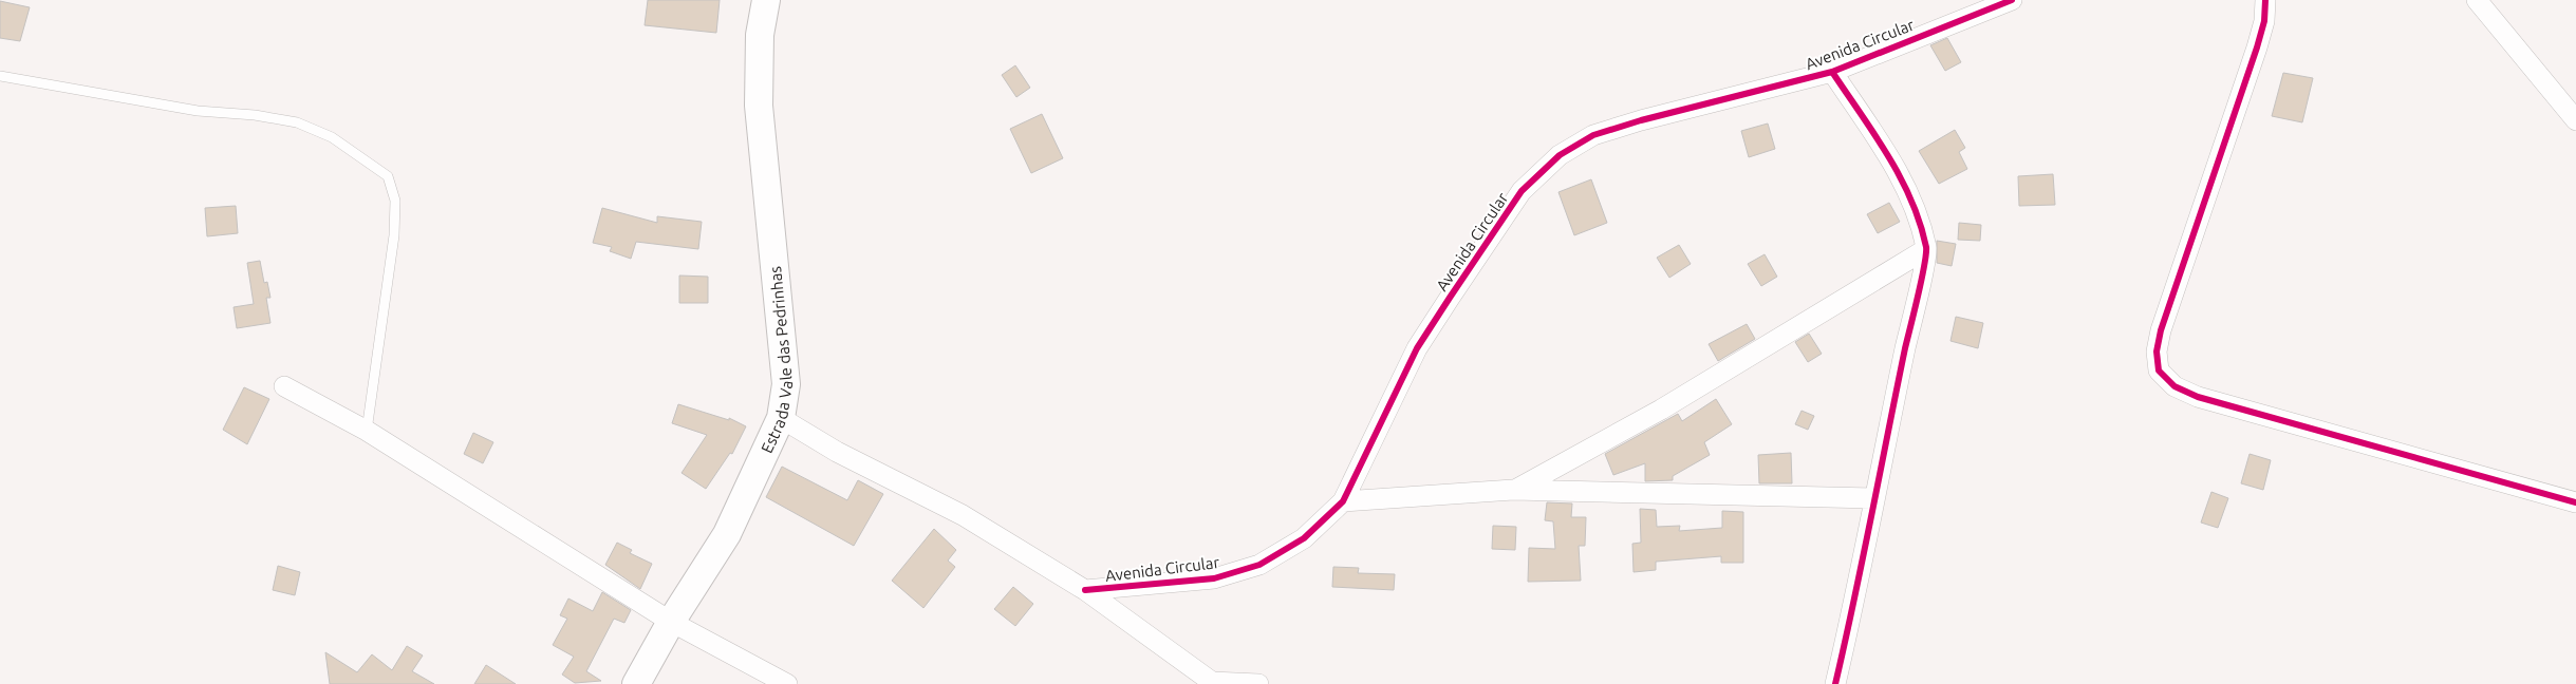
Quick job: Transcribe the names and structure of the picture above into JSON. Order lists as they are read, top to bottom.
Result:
{
  "streets": {
    "main road": ["Estrada Vale das Pedrinhas"],
    "street": ["Avenida Circular"]
  },
  "crossings": [
    ["Avenida Circular", "Estrada Vale das Pedrinhas"]
  ]
}
